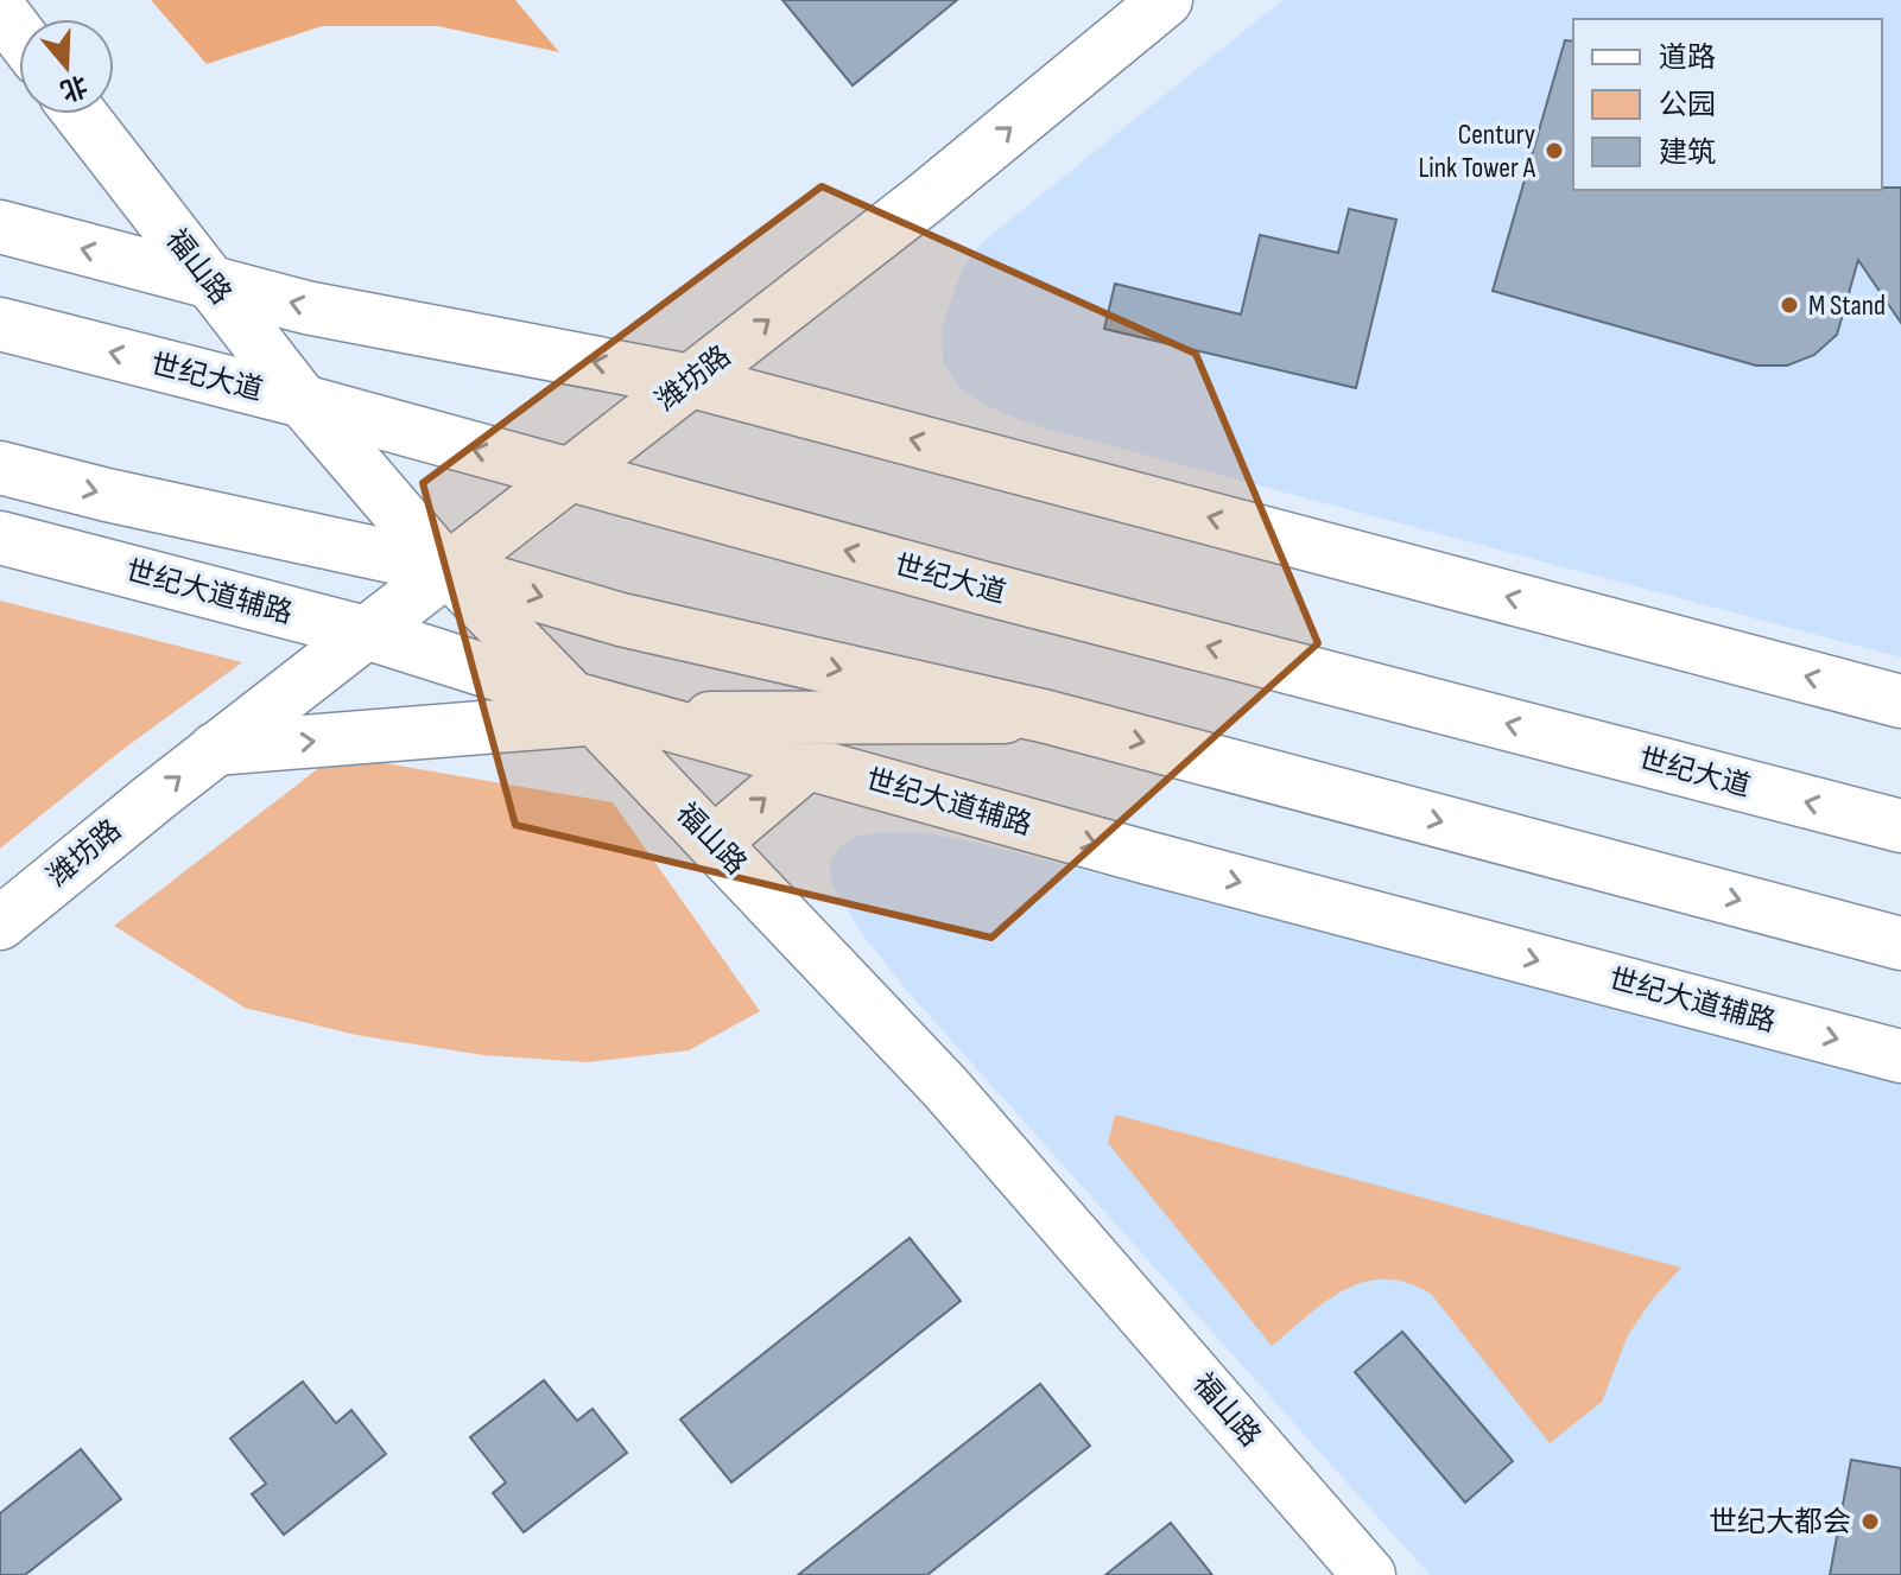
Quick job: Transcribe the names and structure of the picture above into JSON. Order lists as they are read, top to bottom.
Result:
{
  "streets": {
    "street": [
      "福山路",
      "世纪大道",
      "潍坊路",
      "世纪大道辅路"
    ]
  },
  "crossings": [
    ["福山路", "世纪大道"],
    ["福山路", "潍坊路"],
    ["福山路", "世纪大道辅路"],
    ["世纪大道", "潍坊路"],
    ["潍坊路", "世纪大道辅路"]
  ],
  "one_way": ["潍坊路"],
  "places": ["Century Link Tower A", "M Stand", "世纪大都会"],
  "legend": ["道路", "公园", "建筑"],
  "north": "bottom"
}
